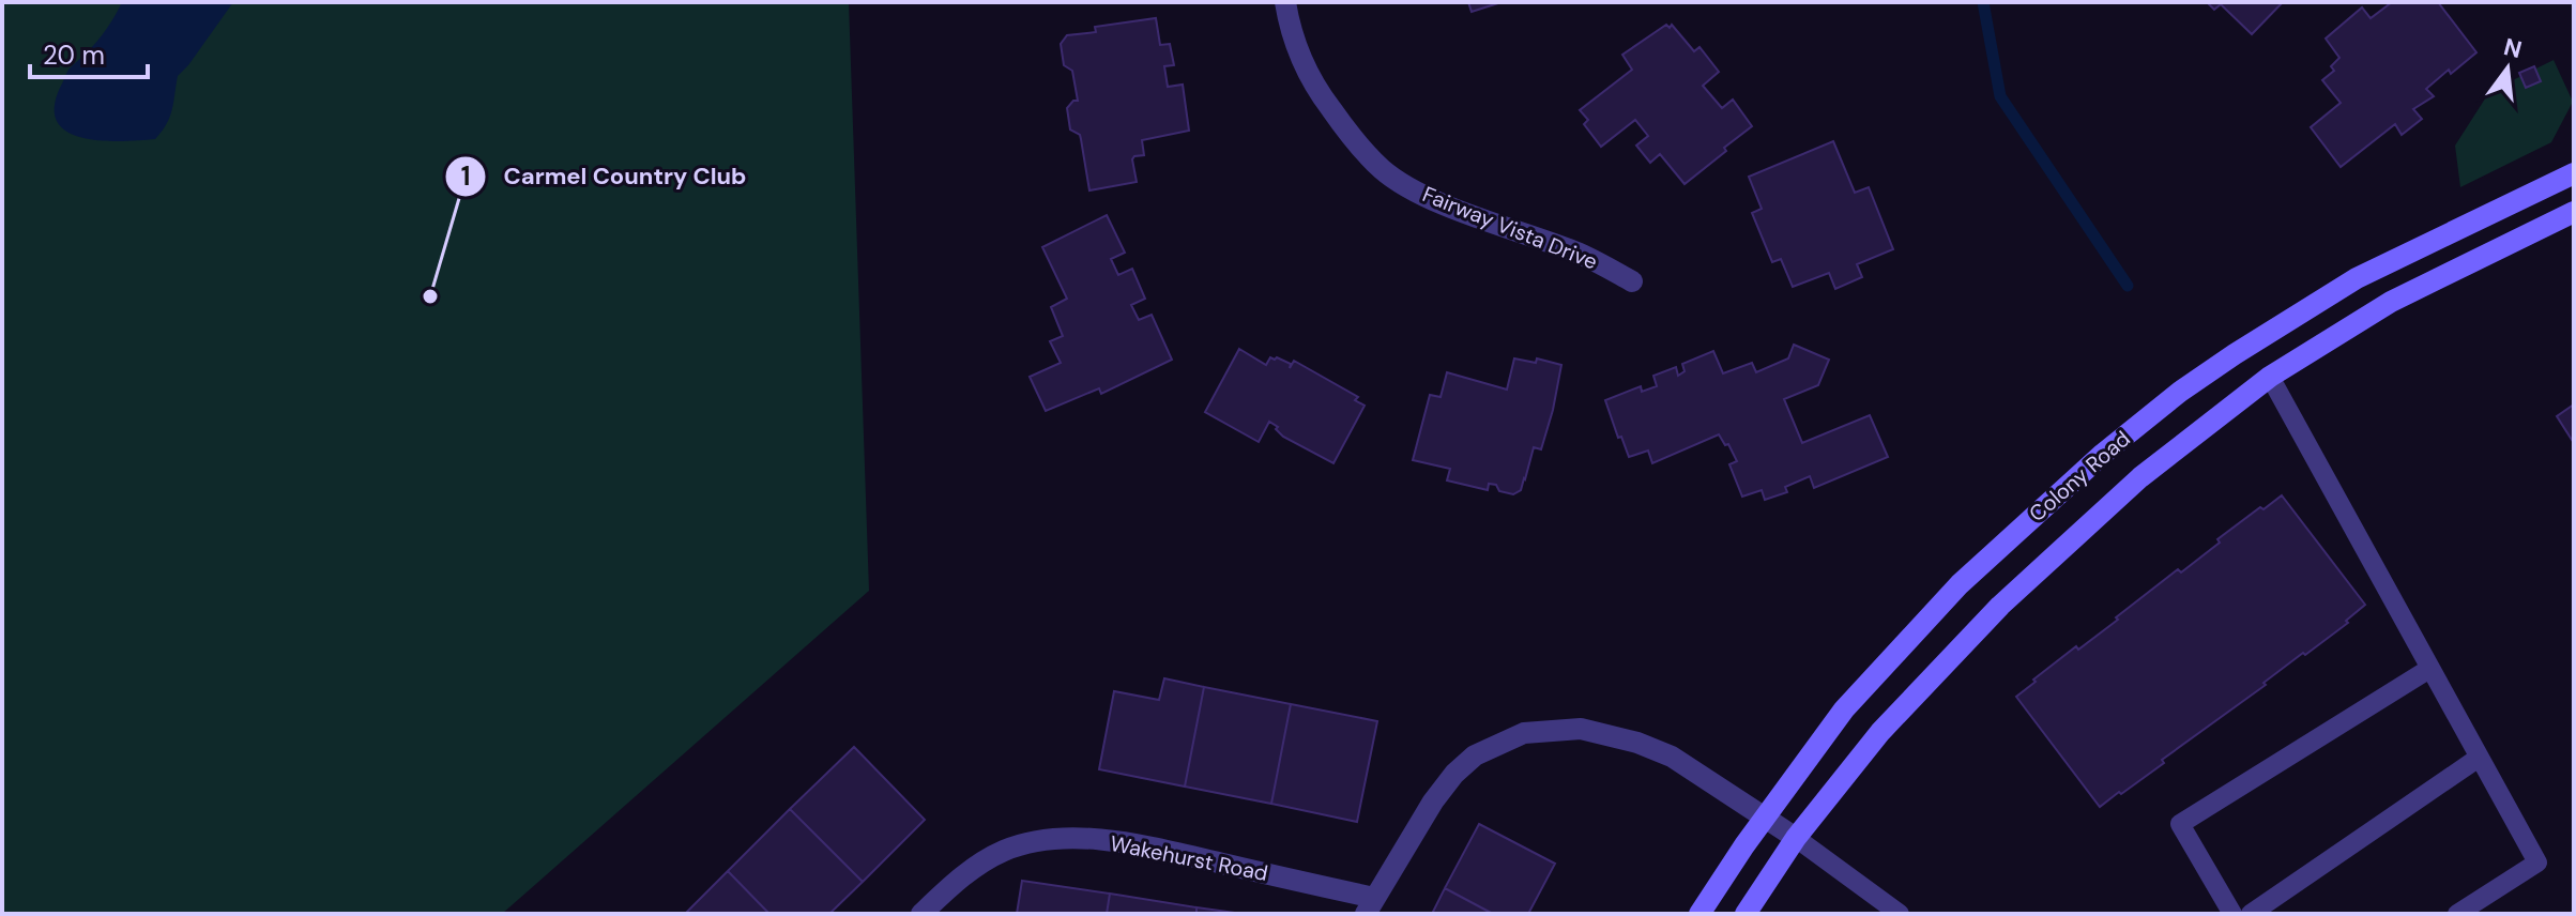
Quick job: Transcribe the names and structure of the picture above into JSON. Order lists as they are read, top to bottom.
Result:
{
  "streets": {
    "main road": ["Colony Road"],
    "street": ["Fairway Vista Drive", "Wakehurst Road"]
  },
  "crossings": [
    ["Colony Road", "Wakehurst Road"]
  ],
  "places": ["Carmel Country Club"],
  "scale_bar": "20 m",
  "north": "top"
}
